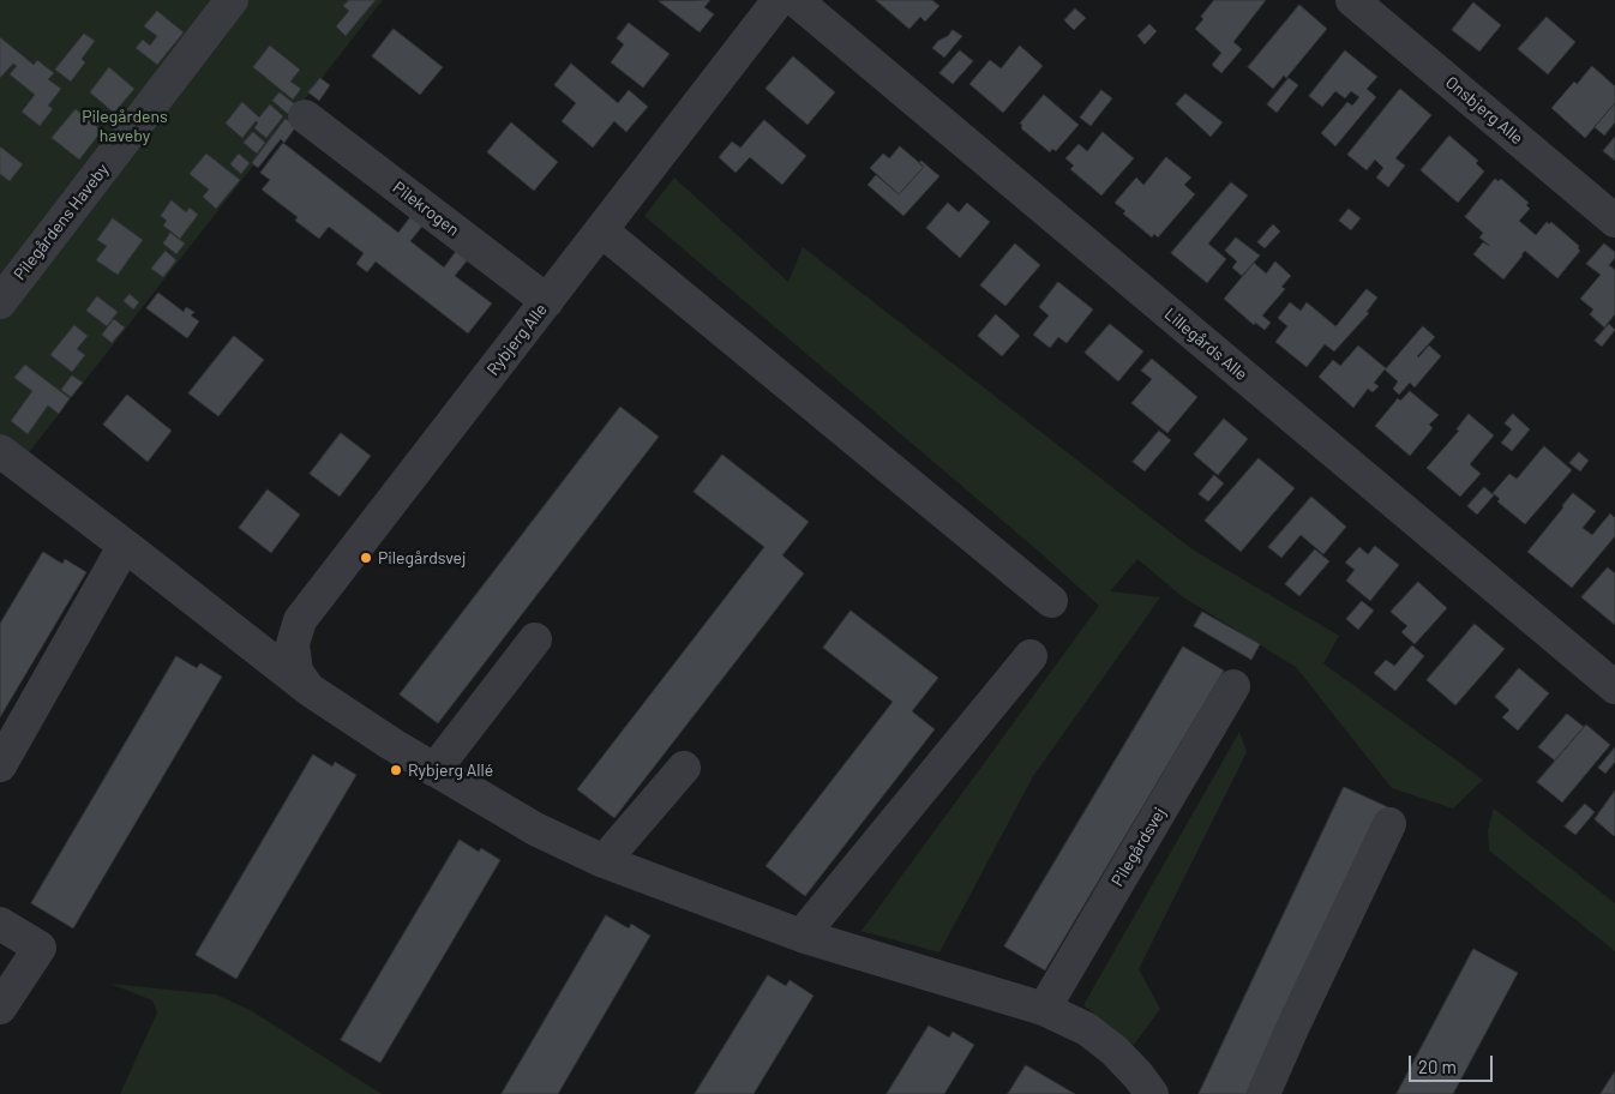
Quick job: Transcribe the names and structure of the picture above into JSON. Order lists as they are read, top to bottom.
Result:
{
  "streets": {
    "street": [
      "Onsbjerg Alle",
      "Pilekrogen",
      "Pilegårdens Haveby",
      "Rybjerg Alle",
      "Lillegårds Alle",
      "Pilegårdsvej"
    ]
  },
  "crossings": [
    ["Pilekrogen", "Rybjerg Alle"]
  ],
  "parks": ["Pilegårdens haveby"],
  "places": ["Pilegårdsvej", "Rybjerg Allé"],
  "scale_bar": "20 m"
}
